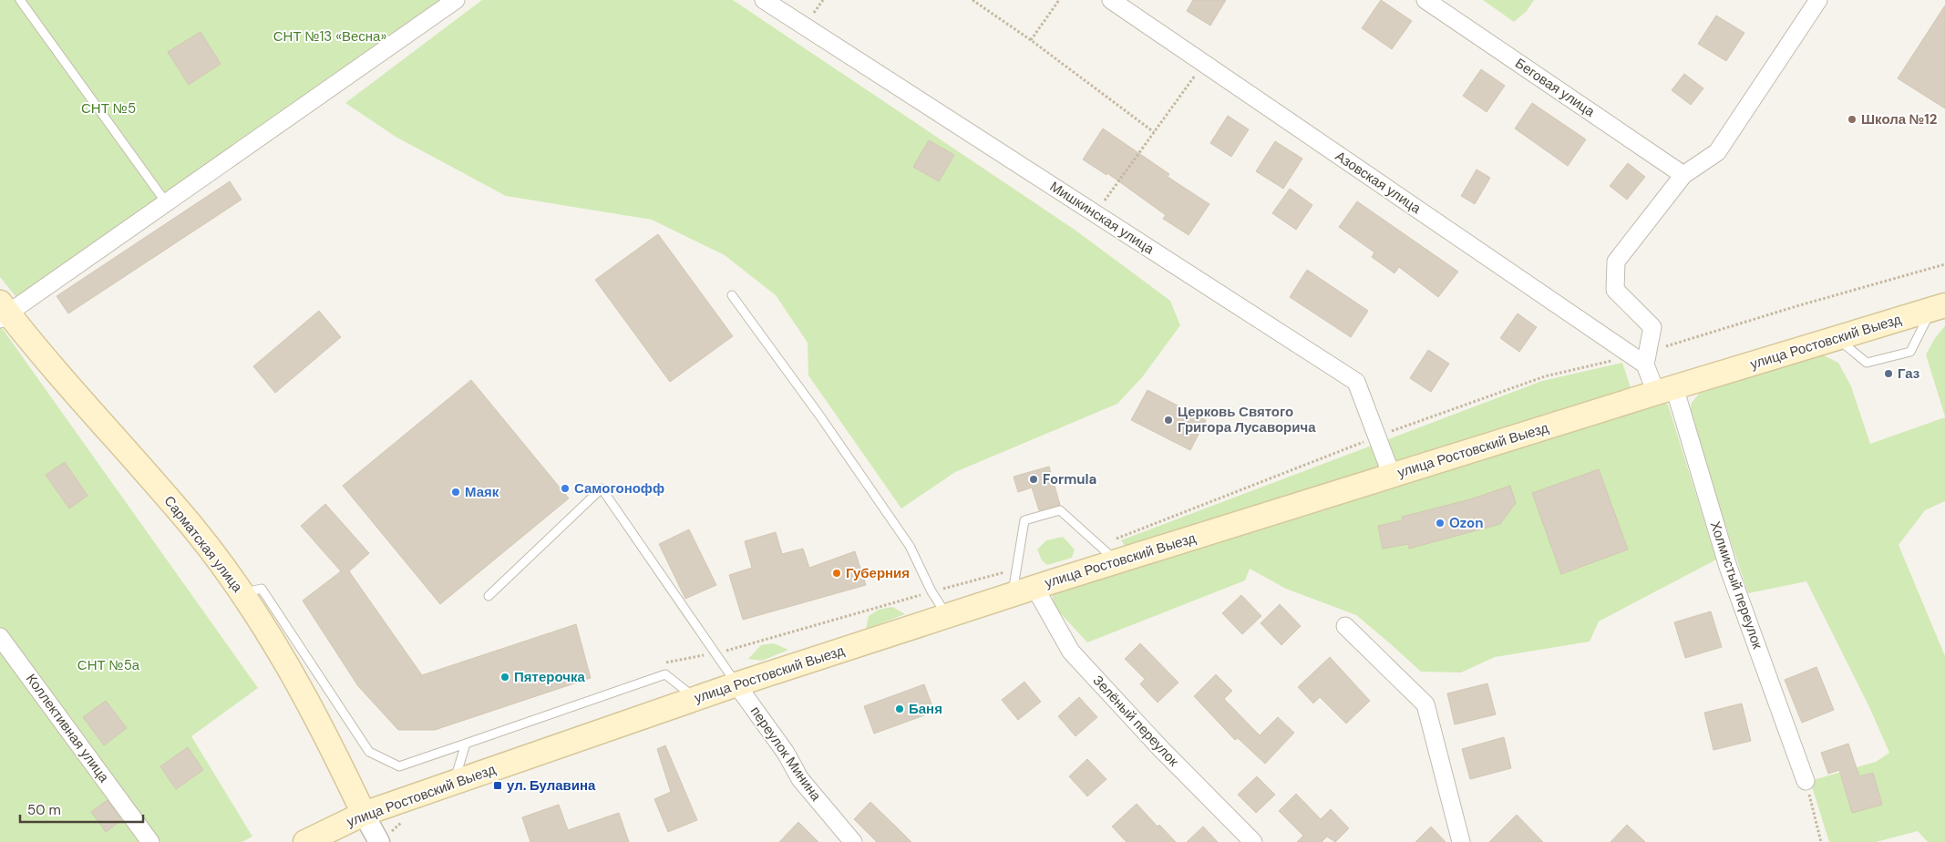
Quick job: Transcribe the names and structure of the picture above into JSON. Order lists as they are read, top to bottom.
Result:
{
  "streets": {
    "main road": ["улица Ростовский Выезд", "Сарматская улица"],
    "street": [
      "Беговая улица",
      "Азовская улица",
      "Мишкинская улица",
      "Холмистый переулок",
      "Зелёный переулок",
      "Коллективная улица",
      "переулок Минина"
    ]
  },
  "crossings": [
    ["Азовская улица", "Холмистый переулок"],
    ["Мишкинская улица", "улица Ростовский Выезд"],
    ["улица Ростовский Выезд", "Сарматская улица"],
    ["улица Ростовский Выезд", "Холмистый переулок"],
    ["улица Ростовский Выезд", "Зелёный переулок"],
    ["улица Ростовский Выезд", "переулок Минина"]
  ],
  "parks": ["СНТ №13 «Весна»", "СНТ №5", "СНТ №5а"],
  "places": {
    "other": [
      "Школа №12",
      "Газ",
      "Церковь Святого Григора Лусаворича",
      "Formula",
      "Самогонофф",
      "Маяк",
      "Ozon",
      "Губерния",
      "Пятерочка",
      "Баня"
    ],
    "transit": ["ул. Булавина"]
  },
  "scale_bar": "50 m"
}
